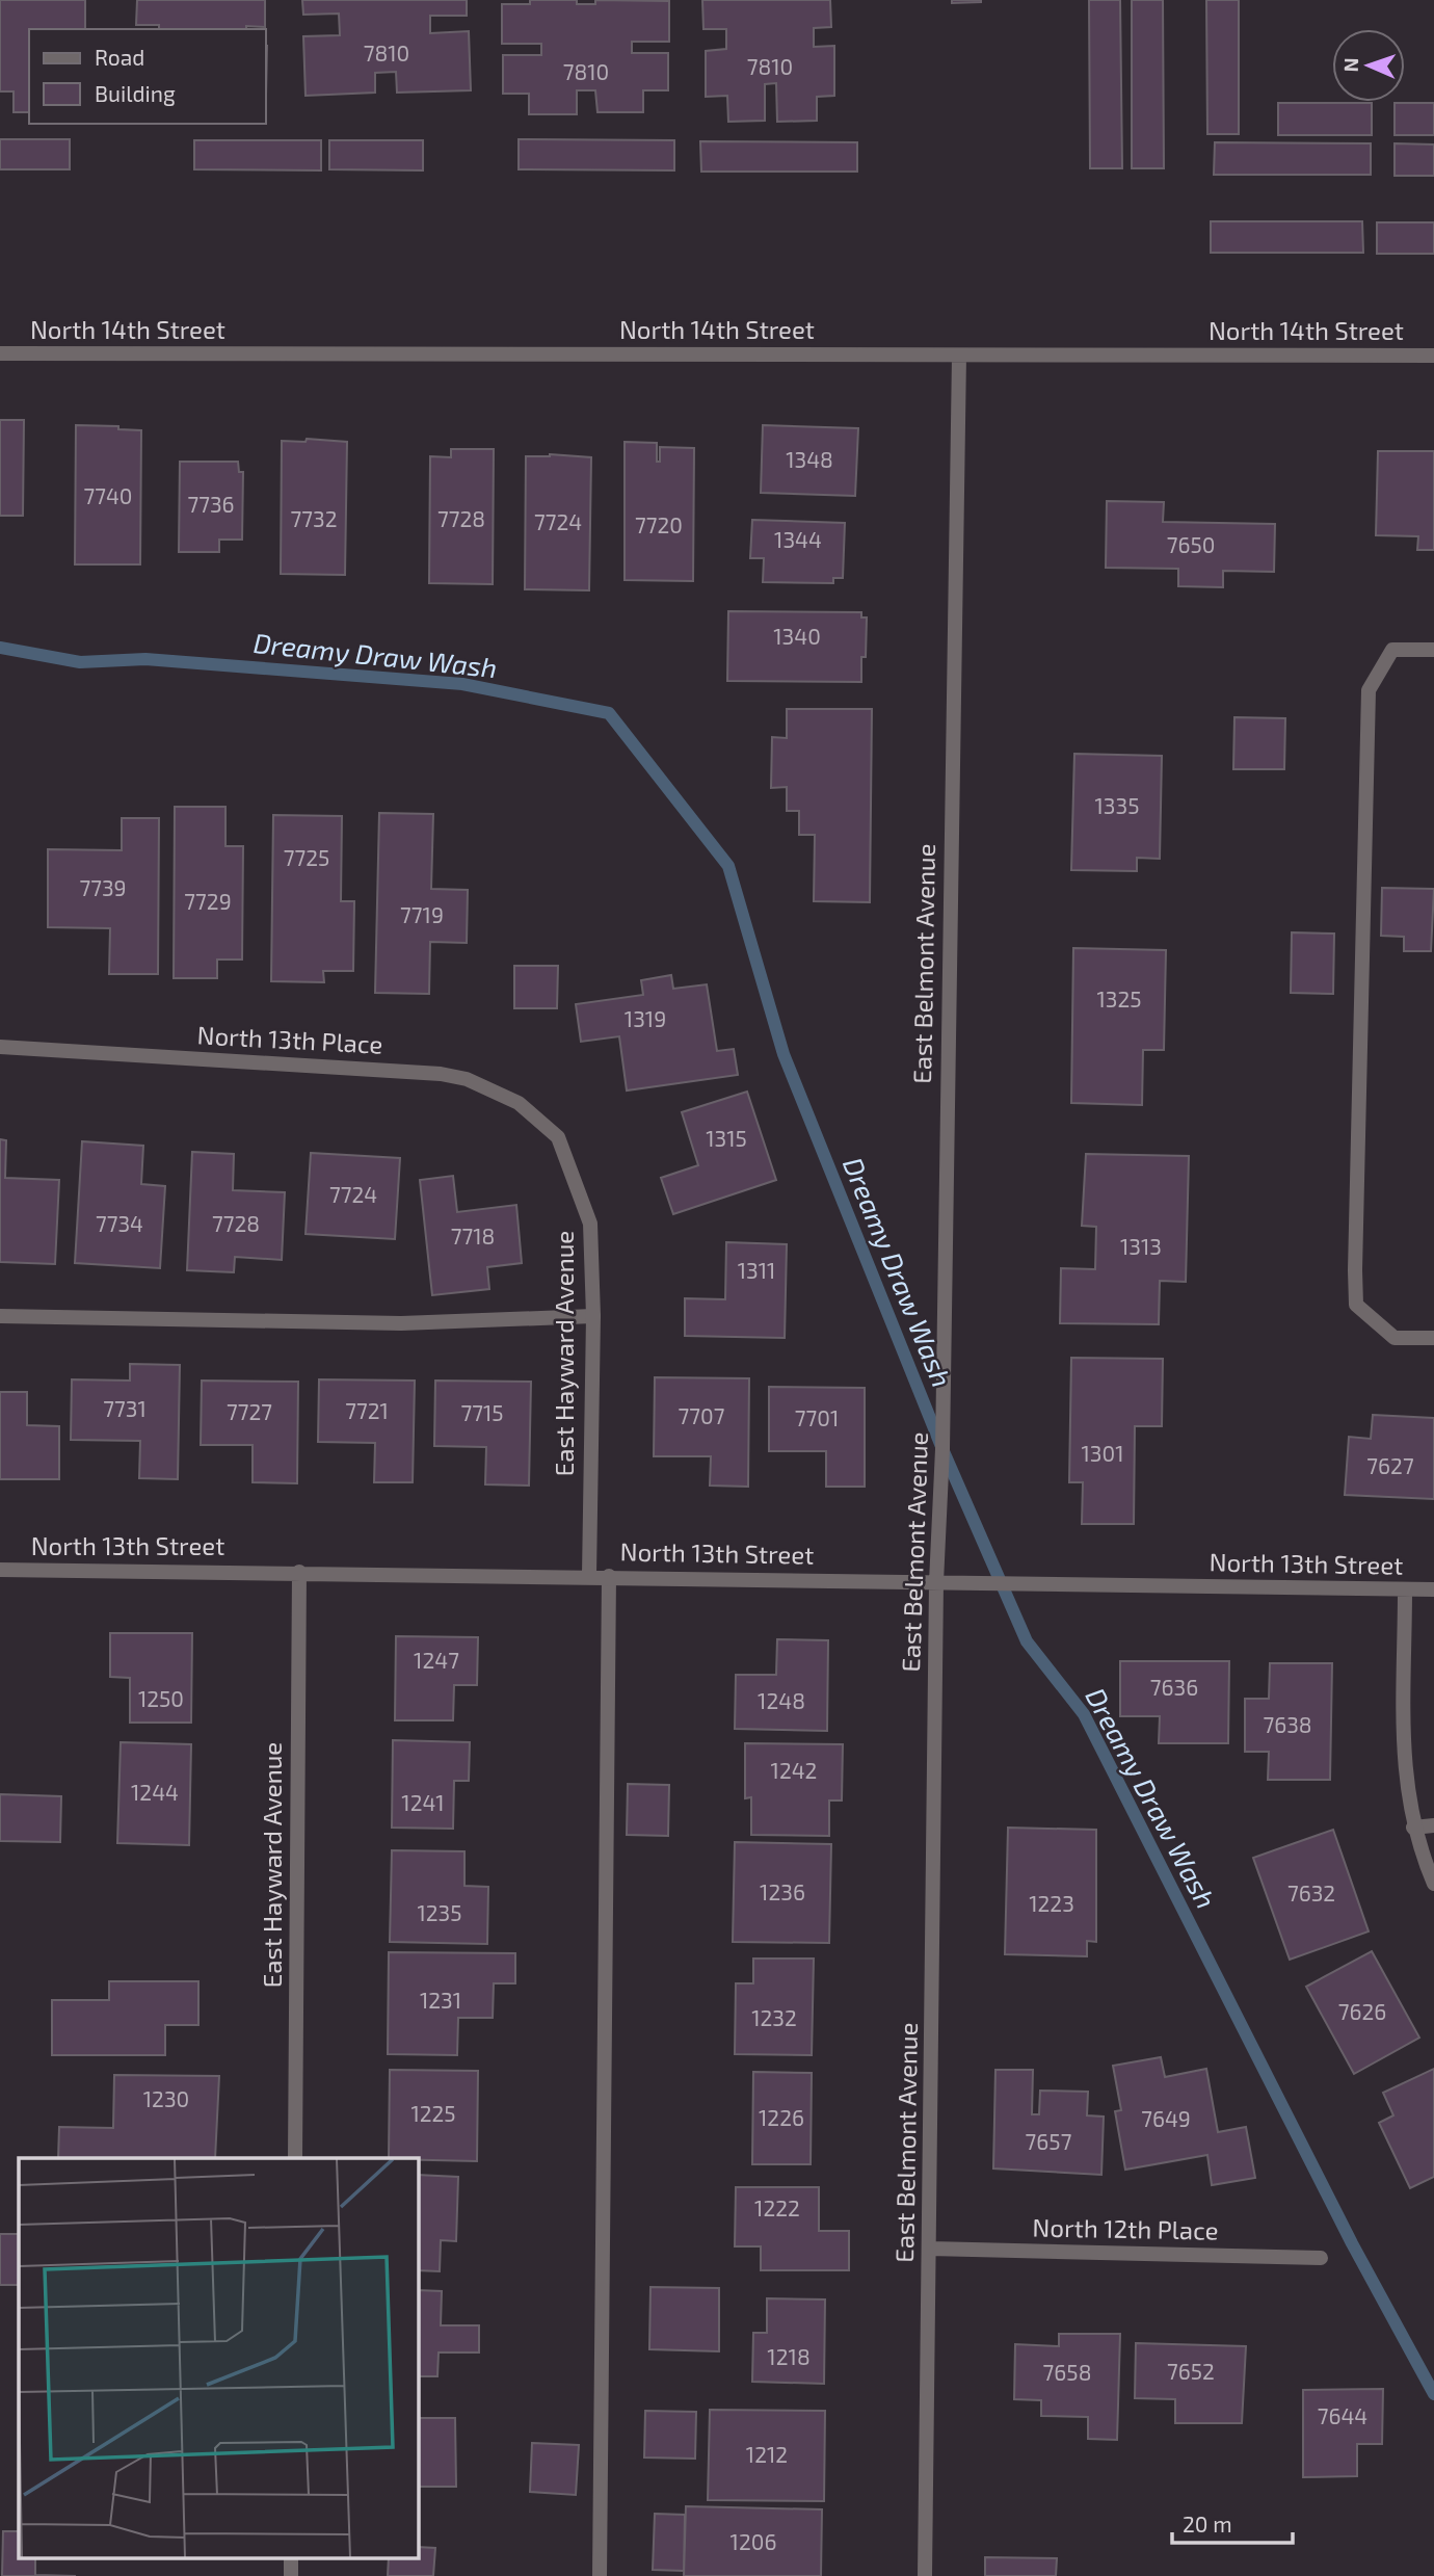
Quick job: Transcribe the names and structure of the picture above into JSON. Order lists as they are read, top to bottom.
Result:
{
  "streets": {
    "street": [
      "North 14th Street",
      "East Belmont Avenue",
      "North 13th Place",
      "East Hayward Avenue",
      "North 13th Street",
      "North 12th Place"
    ]
  },
  "crossings": [
    ["North 14th Street", "East Belmont Avenue"],
    ["East Belmont Avenue", "North 13th Street"],
    ["East Belmont Avenue", "North 12th Place"],
    ["North 13th Place", "East Hayward Avenue"],
    ["East Hayward Avenue", "North 13th Street"]
  ],
  "water": ["Dreamy Draw Wash"],
  "house_numbers": [
    "7810",
    "7810",
    "7810",
    "1348",
    "7740",
    "7736",
    "7732",
    "7728",
    "7724",
    "7720",
    "1344",
    "7650",
    "1340",
    "1335",
    "7725",
    "7739",
    "7729",
    "7719",
    "1325",
    "1319",
    "1315",
    "7724",
    "7734",
    "7728",
    "7718",
    "1313",
    "1311",
    "7731",
    "7721",
    "7727",
    "7715",
    "7707",
    "7701",
    "1301",
    "7627",
    "1247",
    "7636",
    "1250",
    "1248",
    "7638",
    "1242",
    "1244",
    "1241",
    "1236",
    "7632",
    "1223",
    "1235",
    "1231",
    "7626",
    "1232",
    "1230",
    "1225",
    "1226",
    "7649",
    "7657",
    "1222",
    "1218",
    "7652",
    "7658",
    "7644",
    "1212",
    "1206"
  ],
  "legend": ["Road", "Building"],
  "scale_bar": "20 m",
  "north": "left"
}
